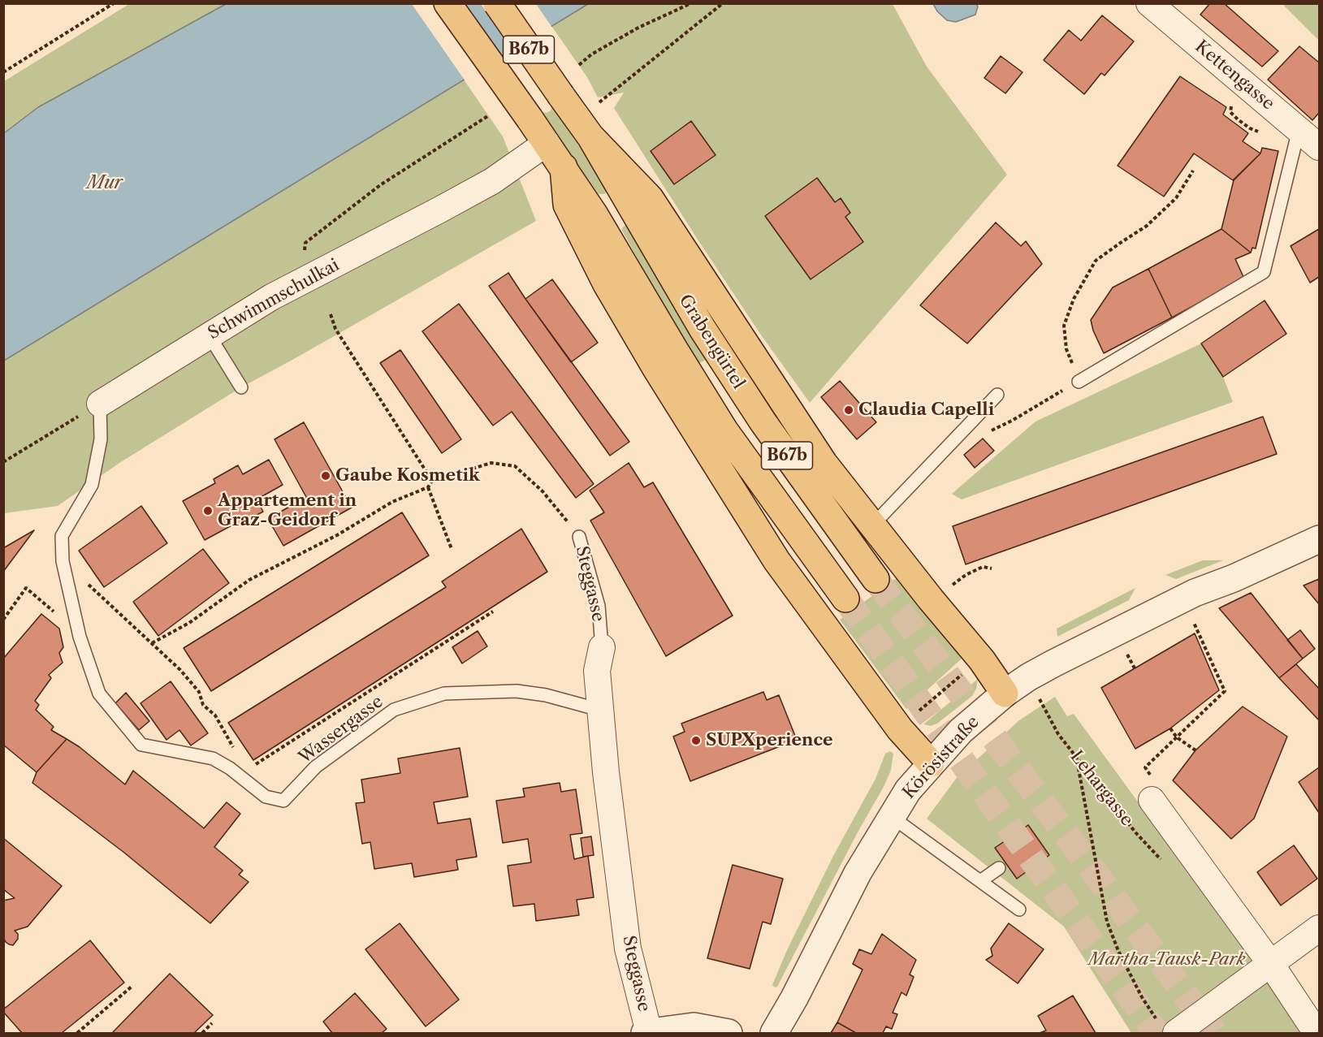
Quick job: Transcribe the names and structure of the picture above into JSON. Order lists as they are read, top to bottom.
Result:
{
  "streets": {
    "main road": ["B67b", "Grabengürtel"],
    "street": [
      "Kettengasse",
      "Schwimmschulkai",
      "Steggasse",
      "Körösistraße",
      "Lehargasse"
    ],
    "lane": ["Wassergasse"]
  },
  "crossings": [
    ["Schwimmschulkai", "Grabengürtel"],
    ["Schwimmschulkai", "Wassergasse"],
    ["Steggasse", "Wassergasse"],
    ["Körösistraße", "Lehargasse"]
  ],
  "water": ["Mur"],
  "parks": ["Martha-Tausk-Park"],
  "places": [
    "Claudia Capelli",
    "Gaube Kosmetik",
    "Appartement in Graz-Geidorf",
    "SUPXperience"
  ]
}
